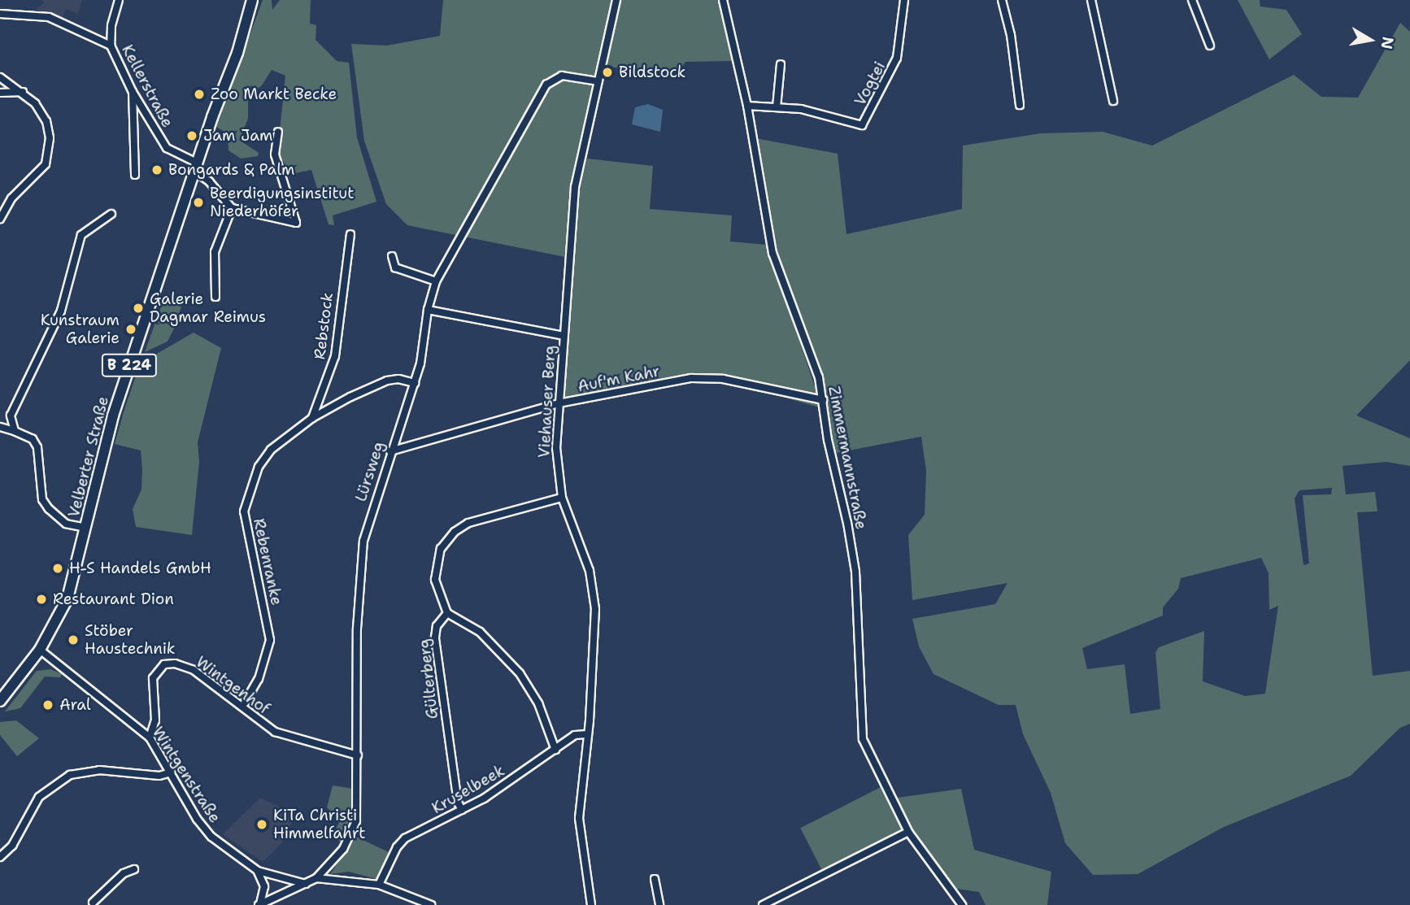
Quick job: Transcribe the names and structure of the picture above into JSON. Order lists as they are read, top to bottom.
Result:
{
  "streets": {
    "main road": ["B 224", "Velberter Straße"],
    "street": [
      "Vogtei",
      "Kellerstraße",
      "Rebstock",
      "Auf'm Kahr",
      "Viehauser Berg",
      "Zimmermannstraße",
      "Lürsweg",
      "Rebenranke",
      "Gülterberg",
      "Wintgenhof",
      "Wintgenstraße",
      "Kruselbeek"
    ]
  },
  "crossings": [
    ["Vogtei", "Zimmermannstraße"],
    ["Kellerstraße", "Velberter Straße"],
    ["Rebstock", "Rebenranke"],
    ["B 224", "Velberter Straße"],
    ["B 224", "Wintgenstraße"],
    ["Auf'm Kahr", "Viehauser Berg"],
    ["Auf'm Kahr", "Zimmermannstraße"],
    ["Auf'm Kahr", "Lürsweg"],
    ["Viehauser Berg", "Lürsweg"],
    ["Viehauser Berg", "Kruselbeek"],
    ["Velberter Straße", "Wintgenstraße"],
    ["Lürsweg", "Rebenranke"],
    ["Lürsweg", "Wintgenhof"],
    ["Lürsweg", "Wintgenstraße"],
    ["Rebenranke", "Wintgenhof"],
    ["Gülterberg", "Kruselbeek"],
    ["Wintgenhof", "Wintgenstraße"]
  ],
  "places": [
    "Bildstock",
    "Zoo Markt Becke",
    "Jam Jam",
    "Bongards & Palm",
    "Beerdigungsinstitut Niederhöfer",
    "Galerie Dagmar Reimus",
    "Kunstraum Galerie",
    "H-S Handels GmbH",
    "Restaurant Dion",
    "Stöber Haustechnik",
    "Aral",
    "KiTa Christi Himmelfahrt"
  ],
  "north": "right"
}
